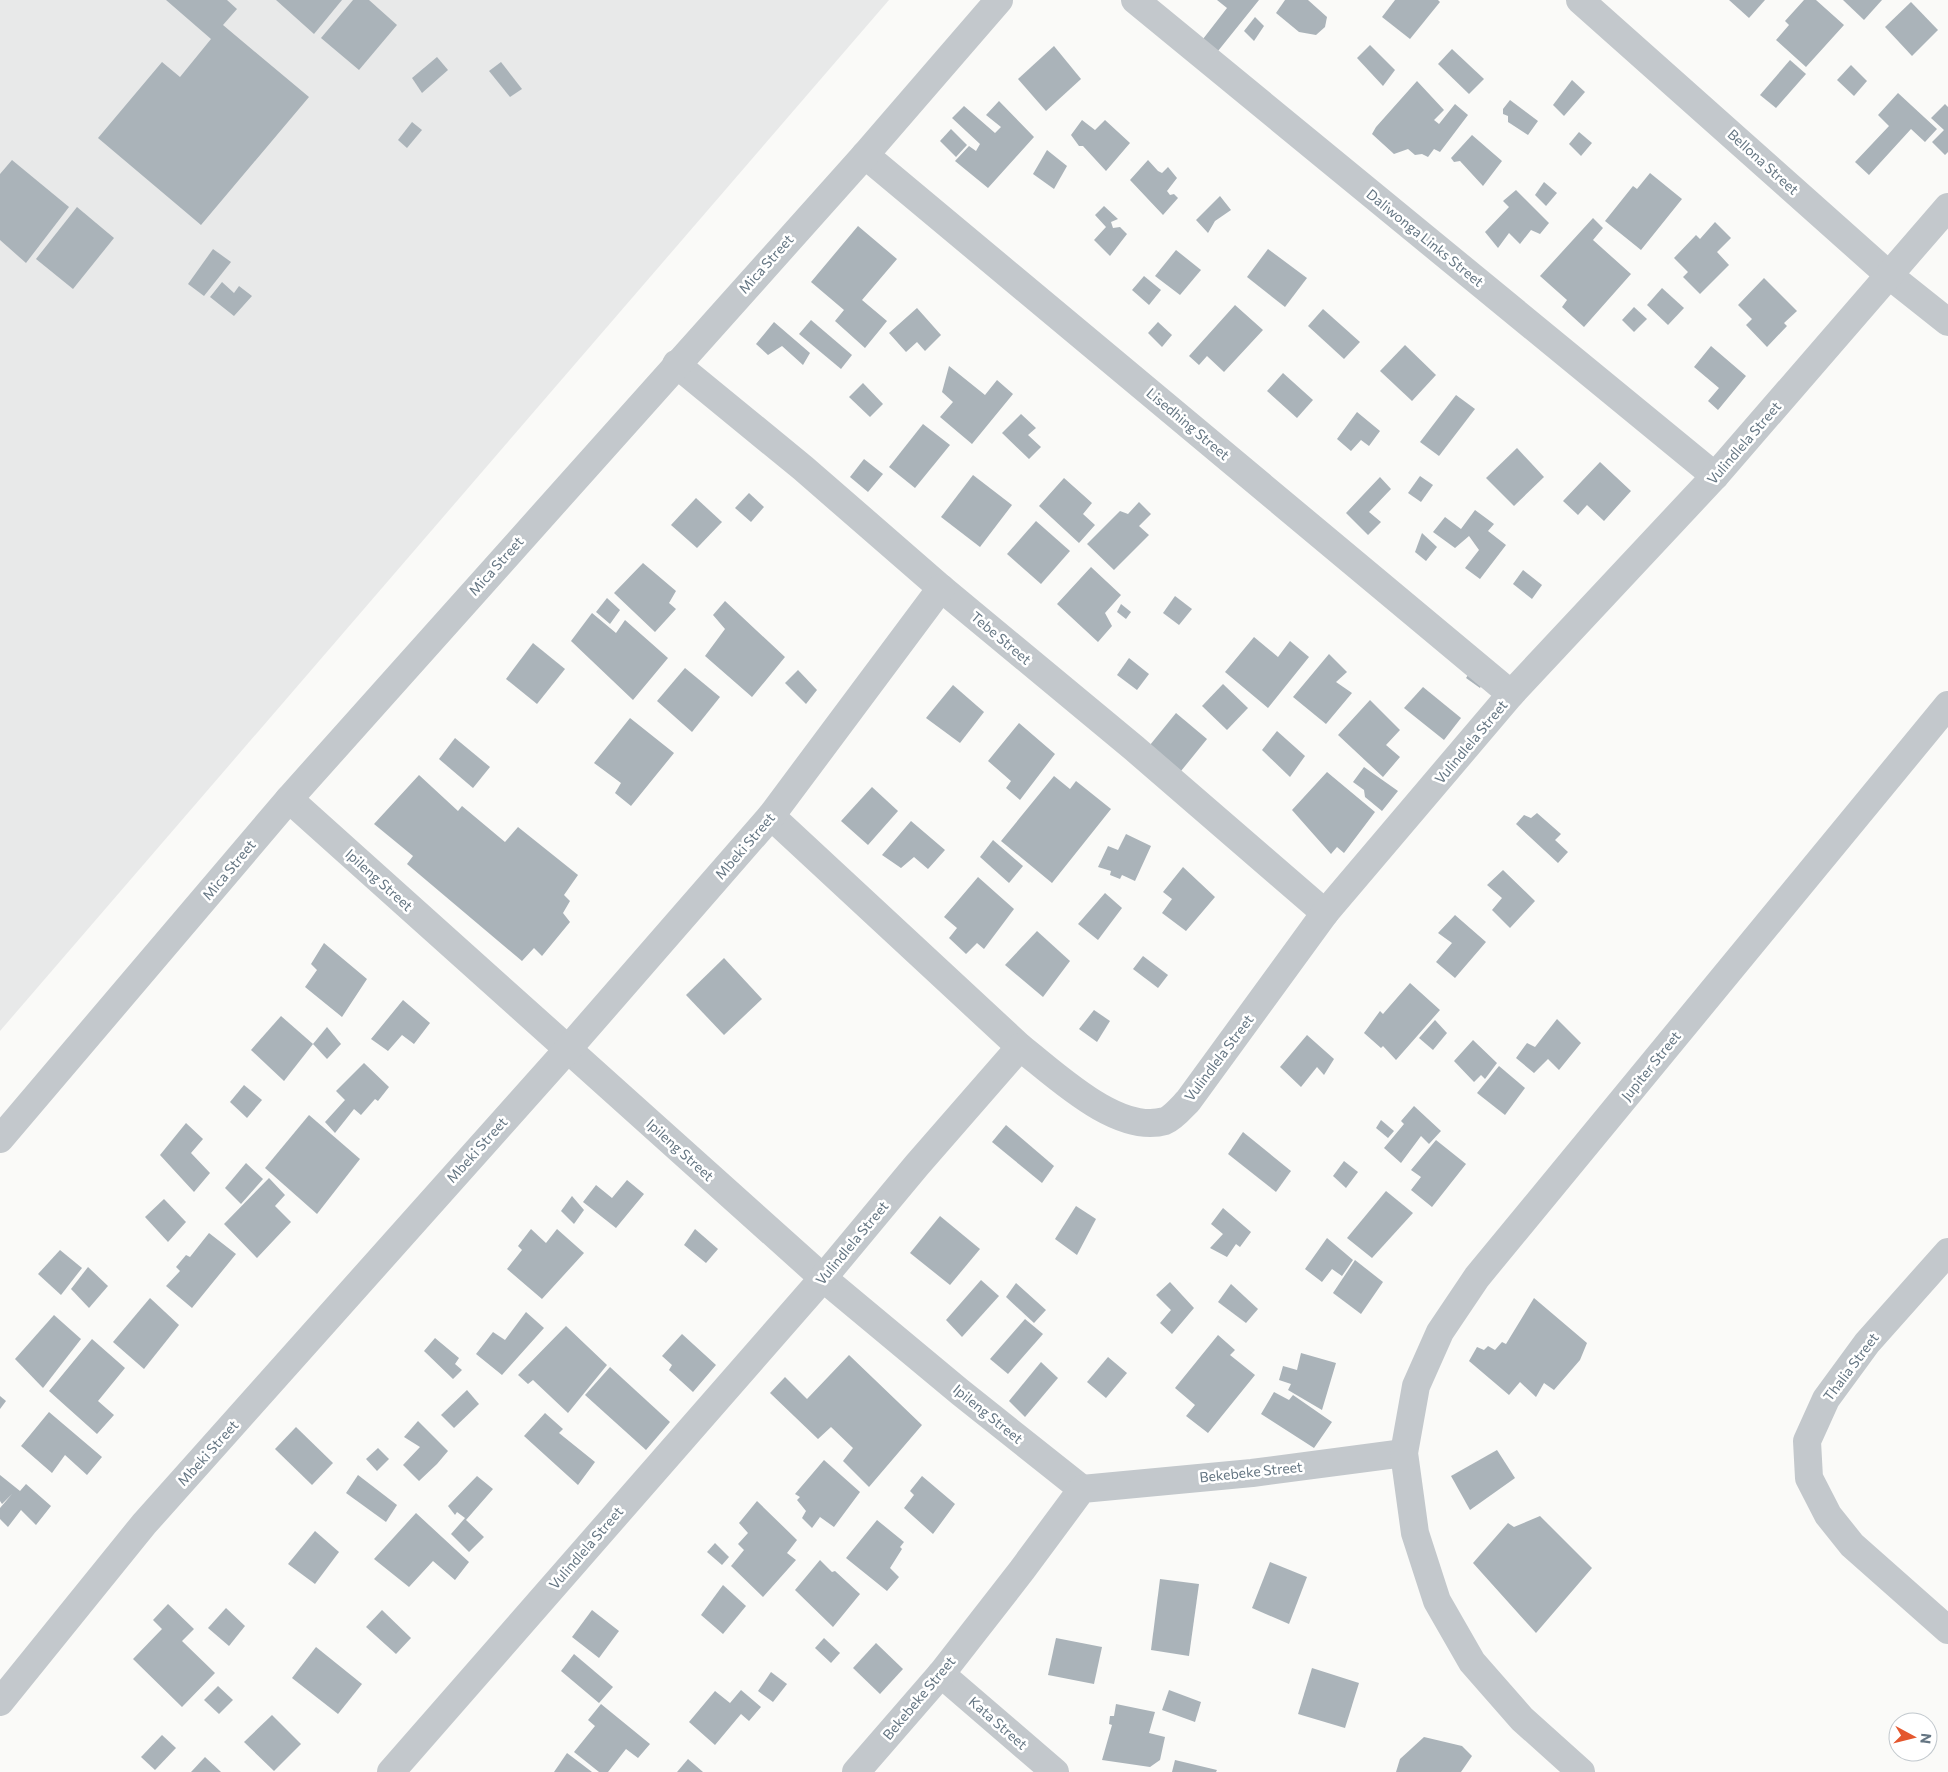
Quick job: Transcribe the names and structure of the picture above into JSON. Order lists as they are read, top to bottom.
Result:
{
  "streets": {
    "street": [
      "Bellona Street",
      "Daliwonga Links Street",
      "Mica Street",
      "Lisedhing Street",
      "Vulindlela Street",
      "Tebe Street",
      "Mbeki Street",
      "Ipileng Street",
      "Jupiter Street",
      "Thalia Street",
      "Bekebeke Street",
      "Kata Street"
    ]
  },
  "crossings": [
    ["Bellona Street", "Vulindlela Street"],
    ["Daliwonga Links Street", "Vulindlela Street"],
    ["Mica Street", "Lisedhing Street"],
    ["Mica Street", "Tebe Street"],
    ["Mica Street", "Ipileng Street"],
    ["Lisedhing Street", "Vulindlela Street"],
    ["Vulindlela Street", "Tebe Street"],
    ["Vulindlela Street", "Ipileng Street"],
    ["Tebe Street", "Mbeki Street"],
    ["Mbeki Street", "Ipileng Street"],
    ["Ipileng Street", "Bekebeke Street"],
    ["Jupiter Street", "Bekebeke Street"],
    ["Bekebeke Street", "Kata Street"]
  ],
  "north": "right"
}
